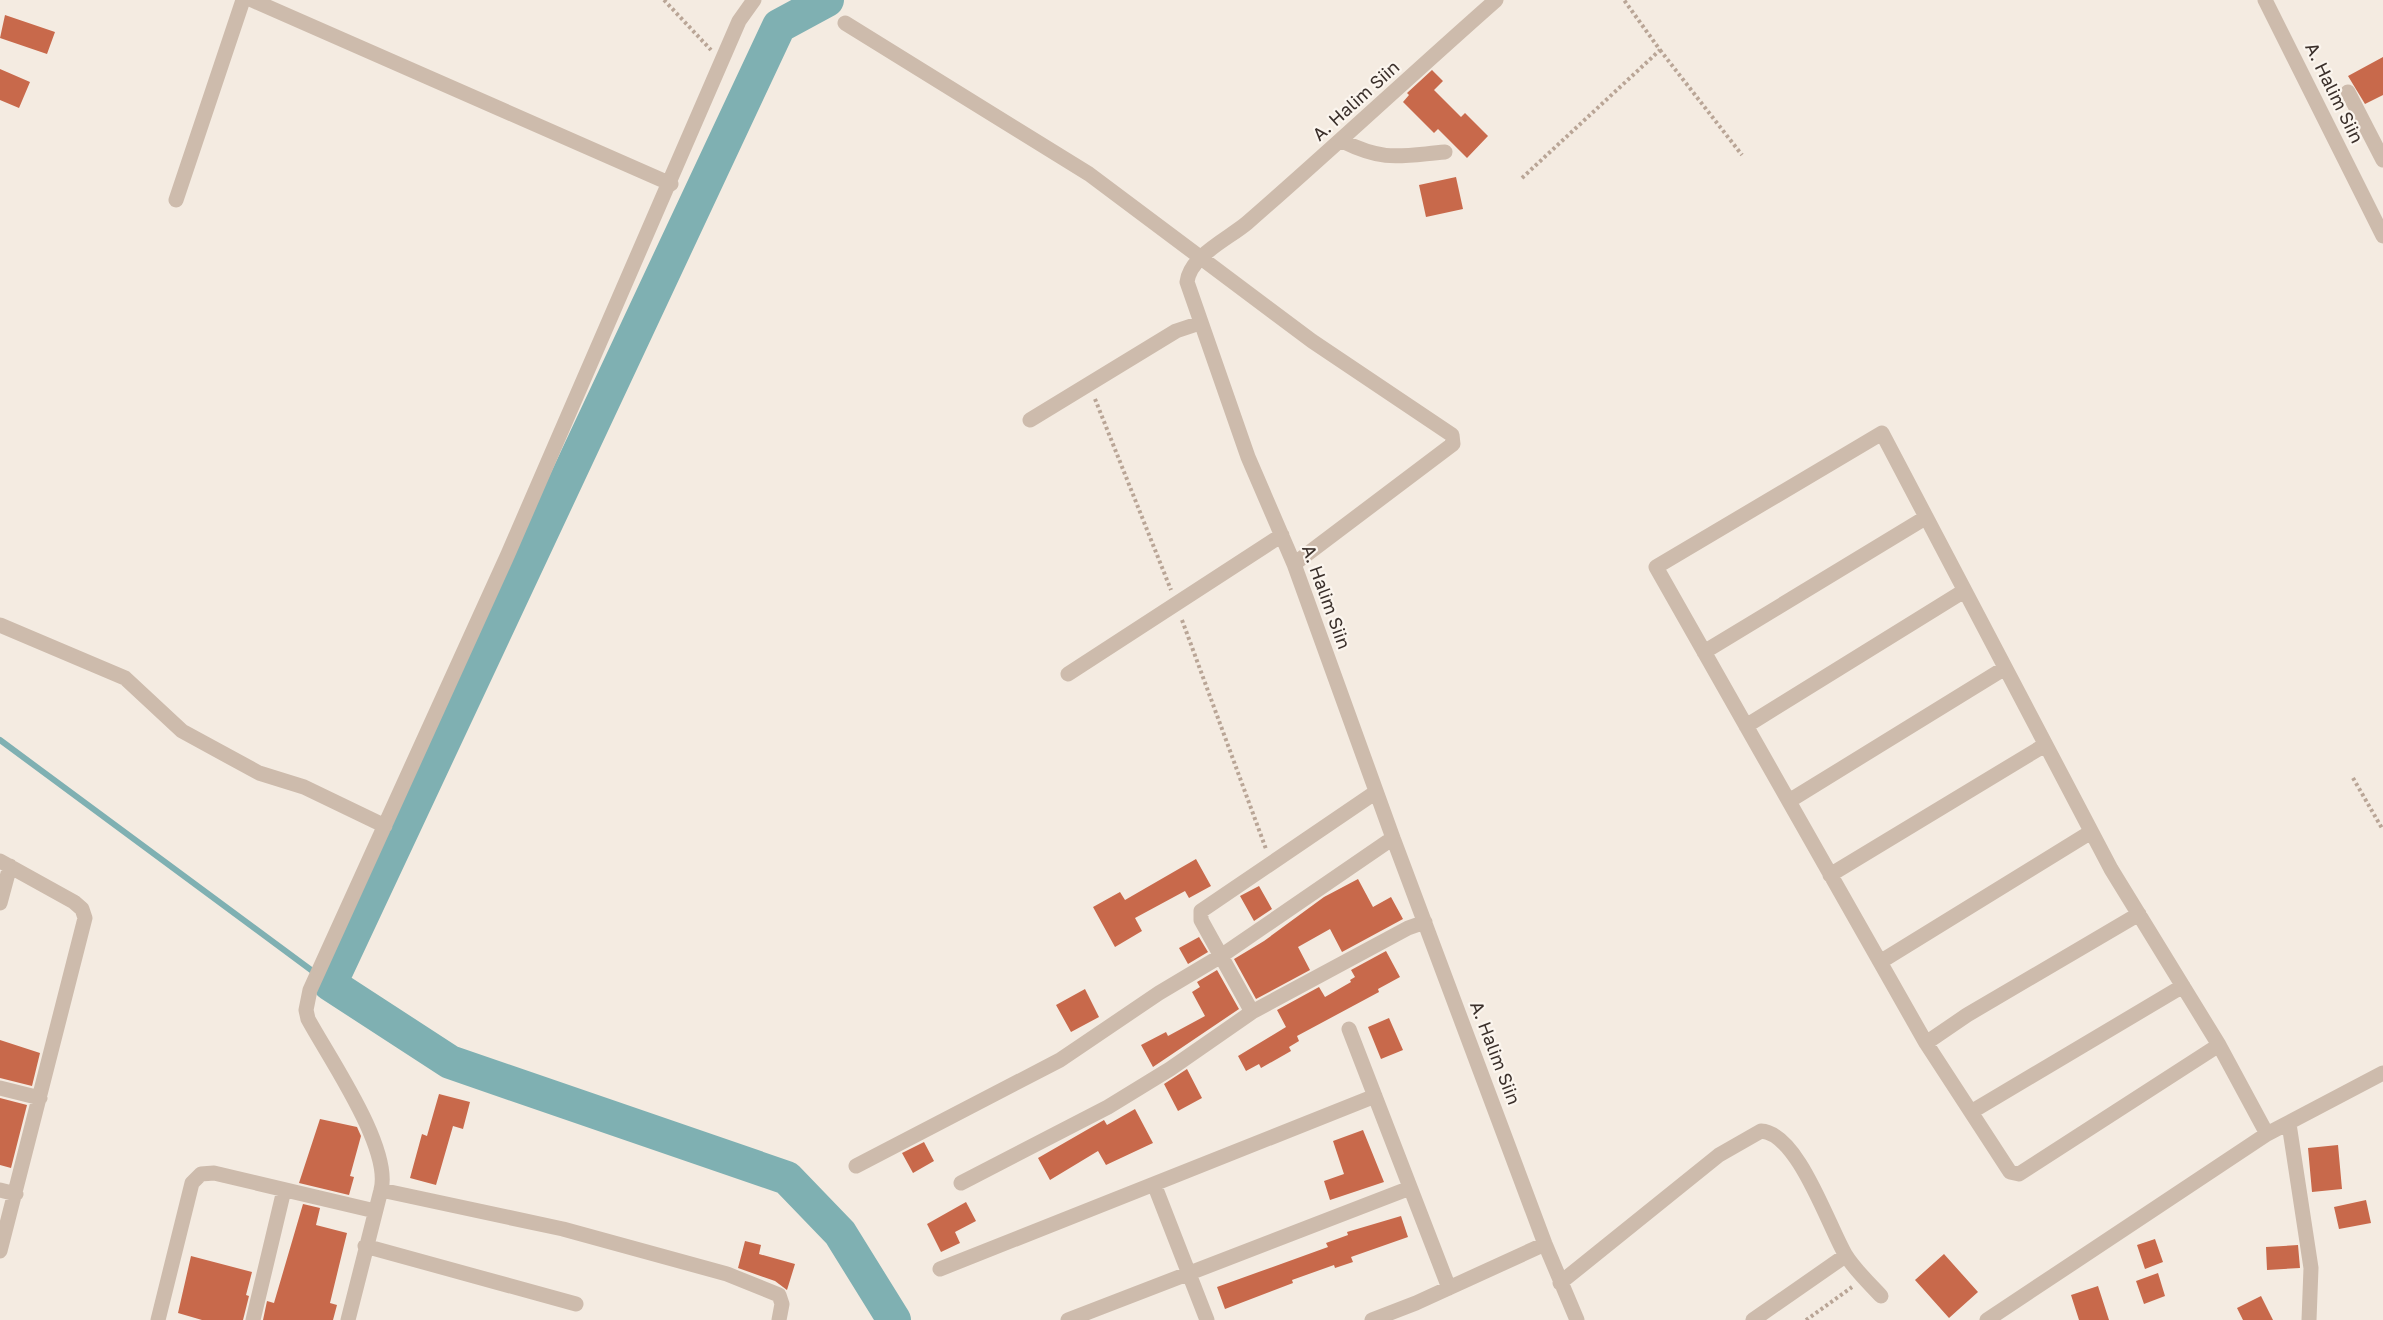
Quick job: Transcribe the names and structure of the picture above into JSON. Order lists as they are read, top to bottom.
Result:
{
  "streets": {
    "street": ["A. Halim Siin"]
  }
}
